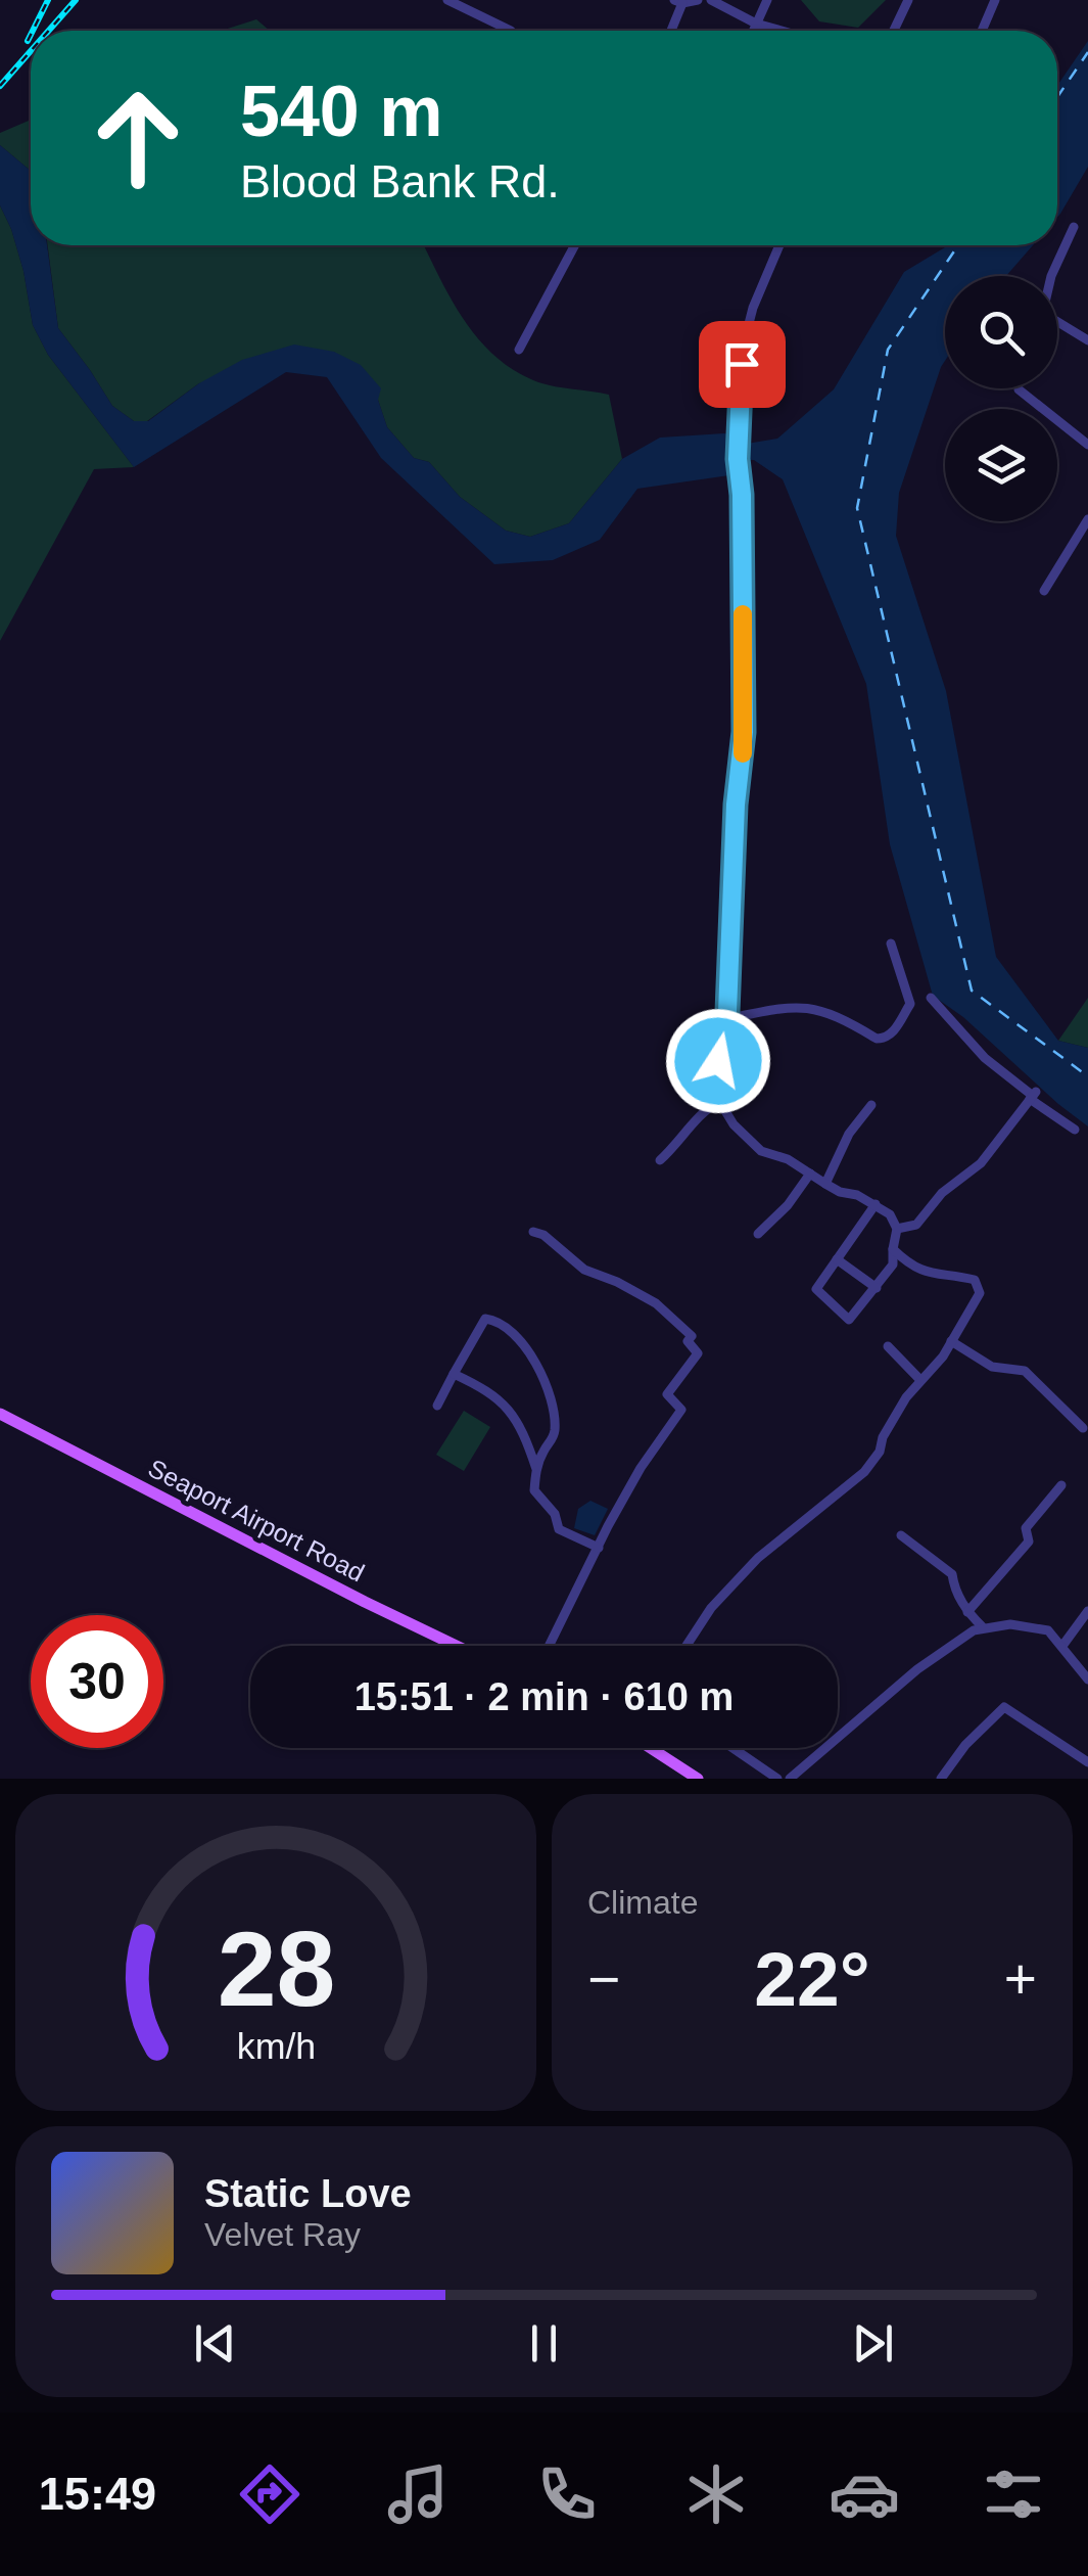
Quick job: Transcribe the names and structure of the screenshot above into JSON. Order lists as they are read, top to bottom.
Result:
{
  "streets": {
    "main road": ["Seaport Airport Road"]
  },
  "page": {
    "turn": ["540 m", "Blood Bank Rd."],
    "limit": "30",
    "trip": "15:51 · 2 min · 610 m",
    "tile": "Climate",
    "heat": ["−", "22°", "+"],
    "song": ["Static Love", "Velvet Ray"],
    "tabs": "15:49",
    "gauge": ["28", "km/h"]
  }
}
